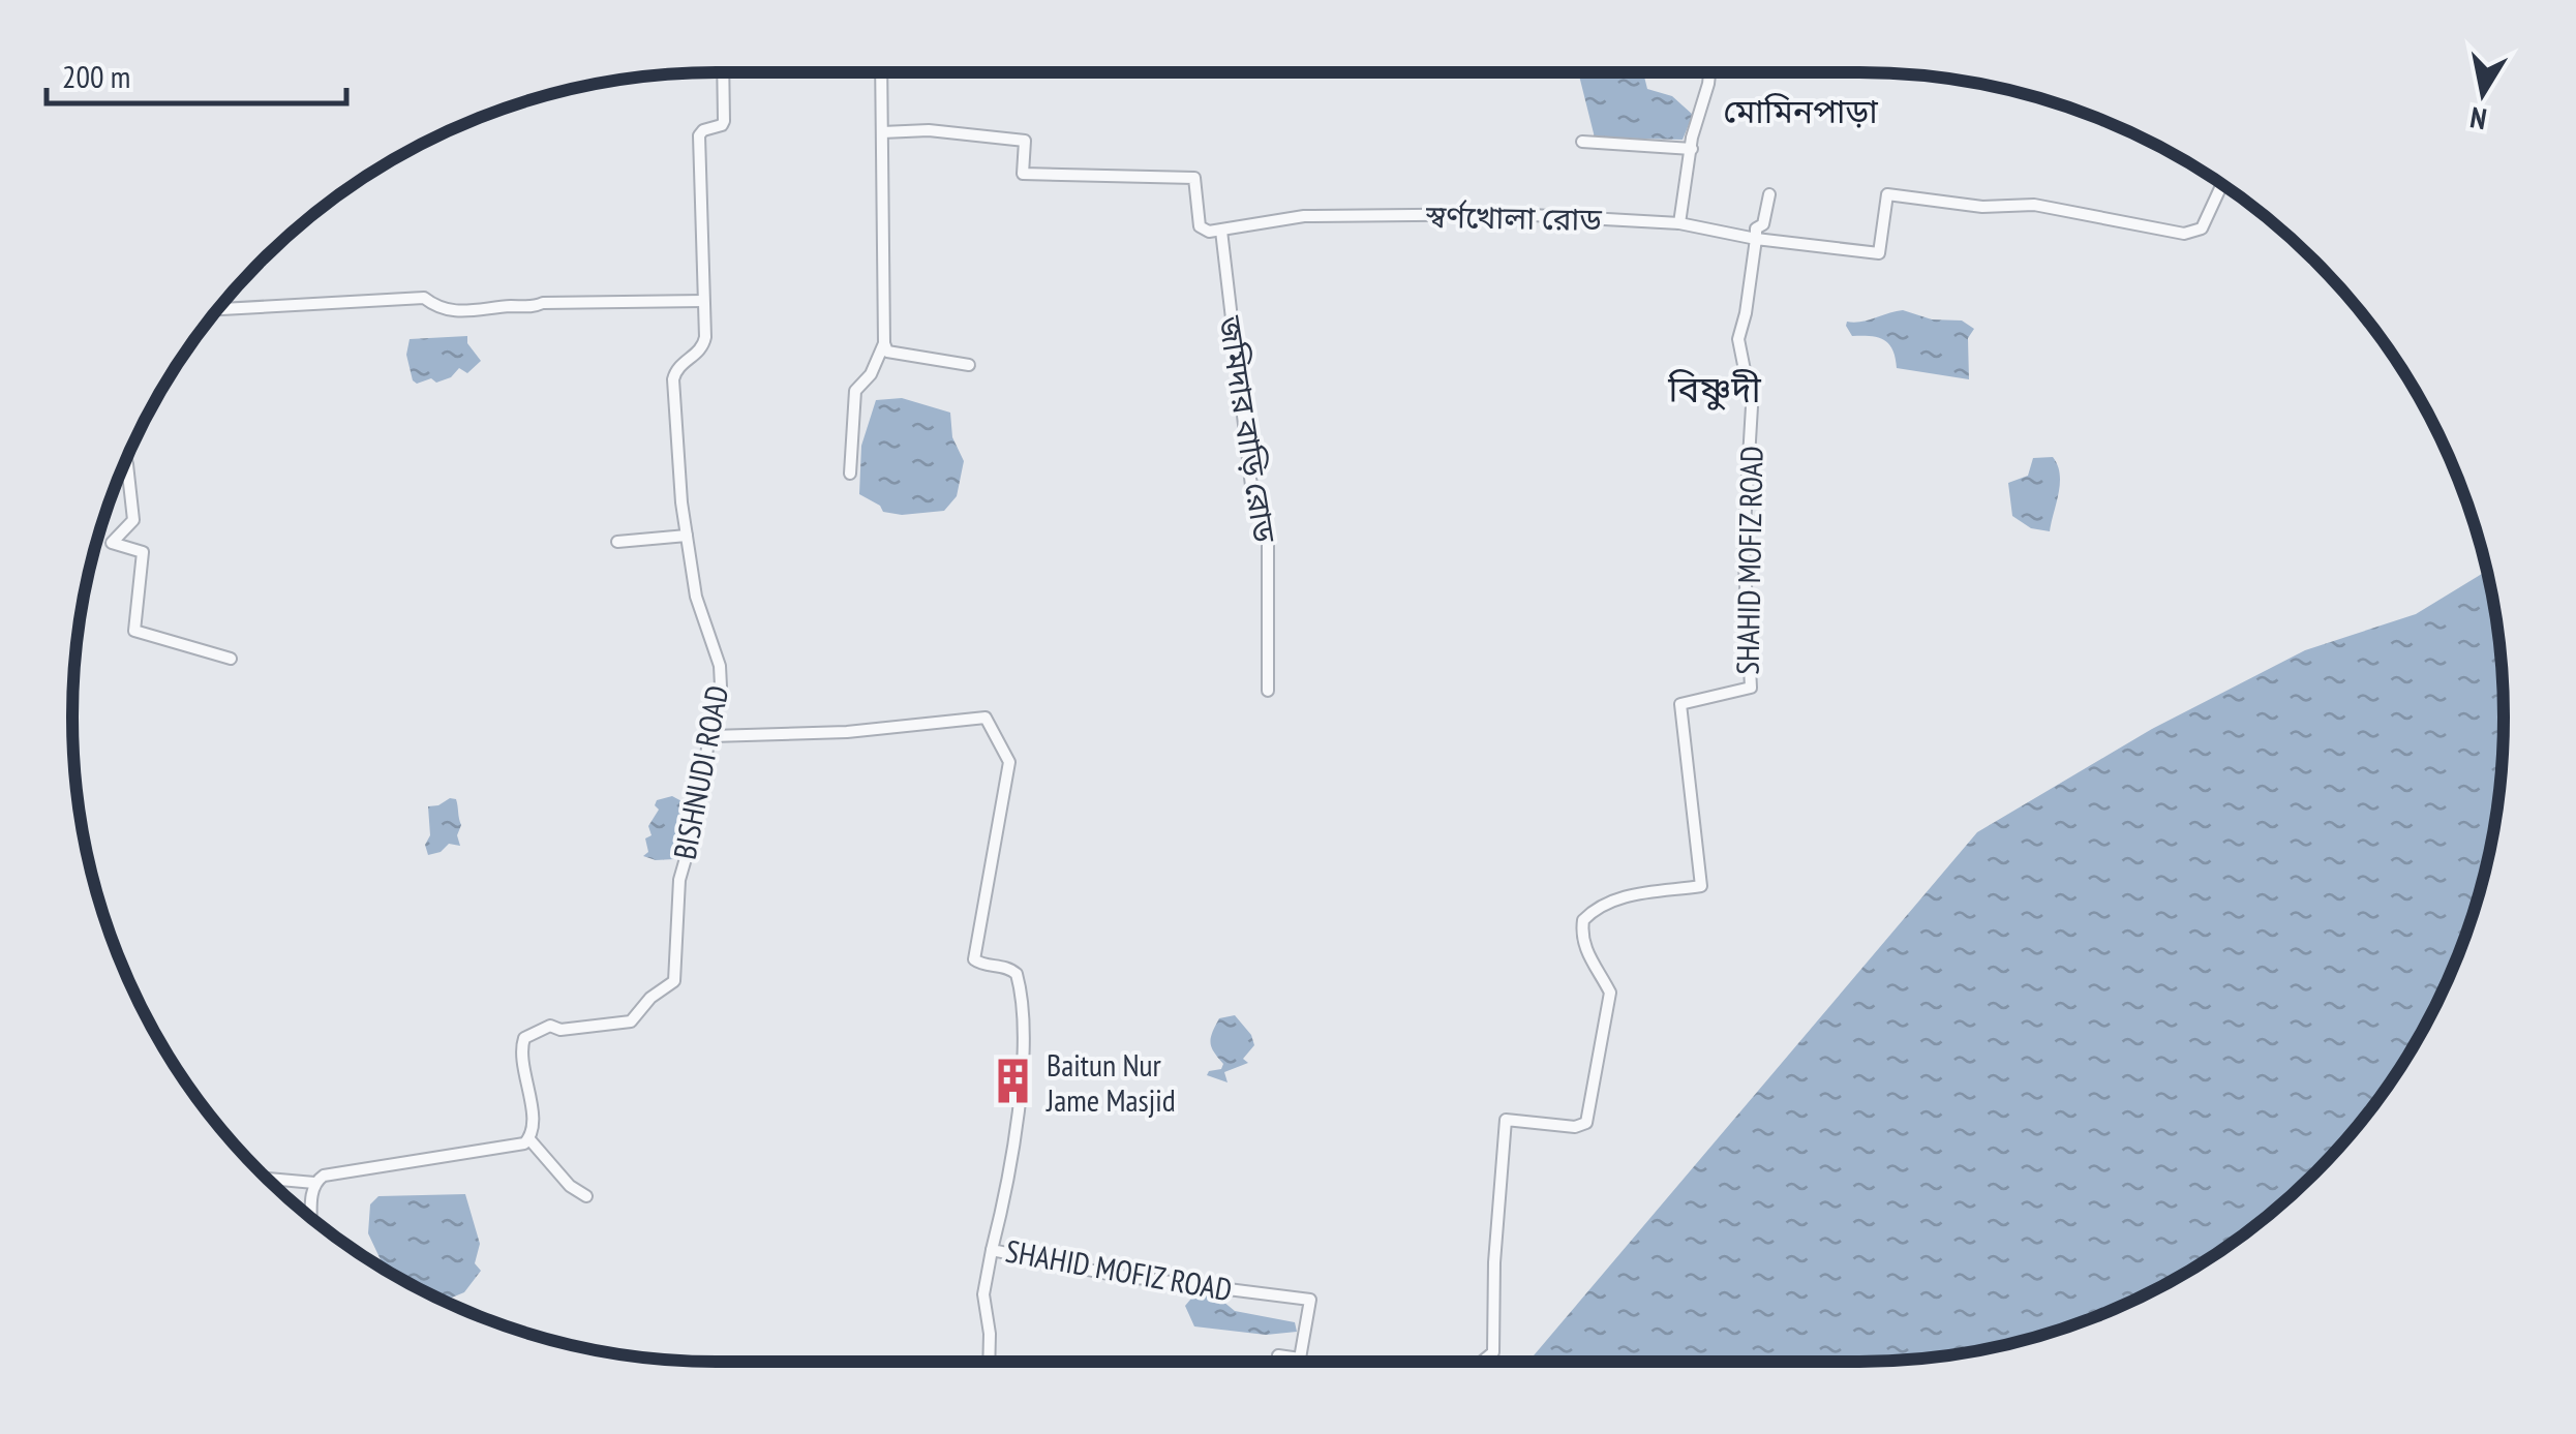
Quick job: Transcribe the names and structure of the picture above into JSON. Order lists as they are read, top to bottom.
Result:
{
  "streets": {
    "street": [
      "স্বর্ণখোলা রোড",
      "জমিদার বাড়ি রোড",
      "SHAHID MOFIZ ROAD",
      "BISHNUDI ROAD"
    ]
  },
  "crossings": [
    ["স্বর্ণখোলা রোড", "জমিদার বাড়ি রোড"],
    ["স্বর্ণখোলা রোড", "SHAHID MOFIZ ROAD"],
    ["SHAHID MOFIZ ROAD", "BISHNUDI ROAD"]
  ],
  "districts": ["মোমিনপাড়া", "বিষ্ণুদী"],
  "places": {
    "building": ["Baitun Nur Jame Masjid"]
  },
  "scale_bar": "200 m",
  "north": "bottom"
}
